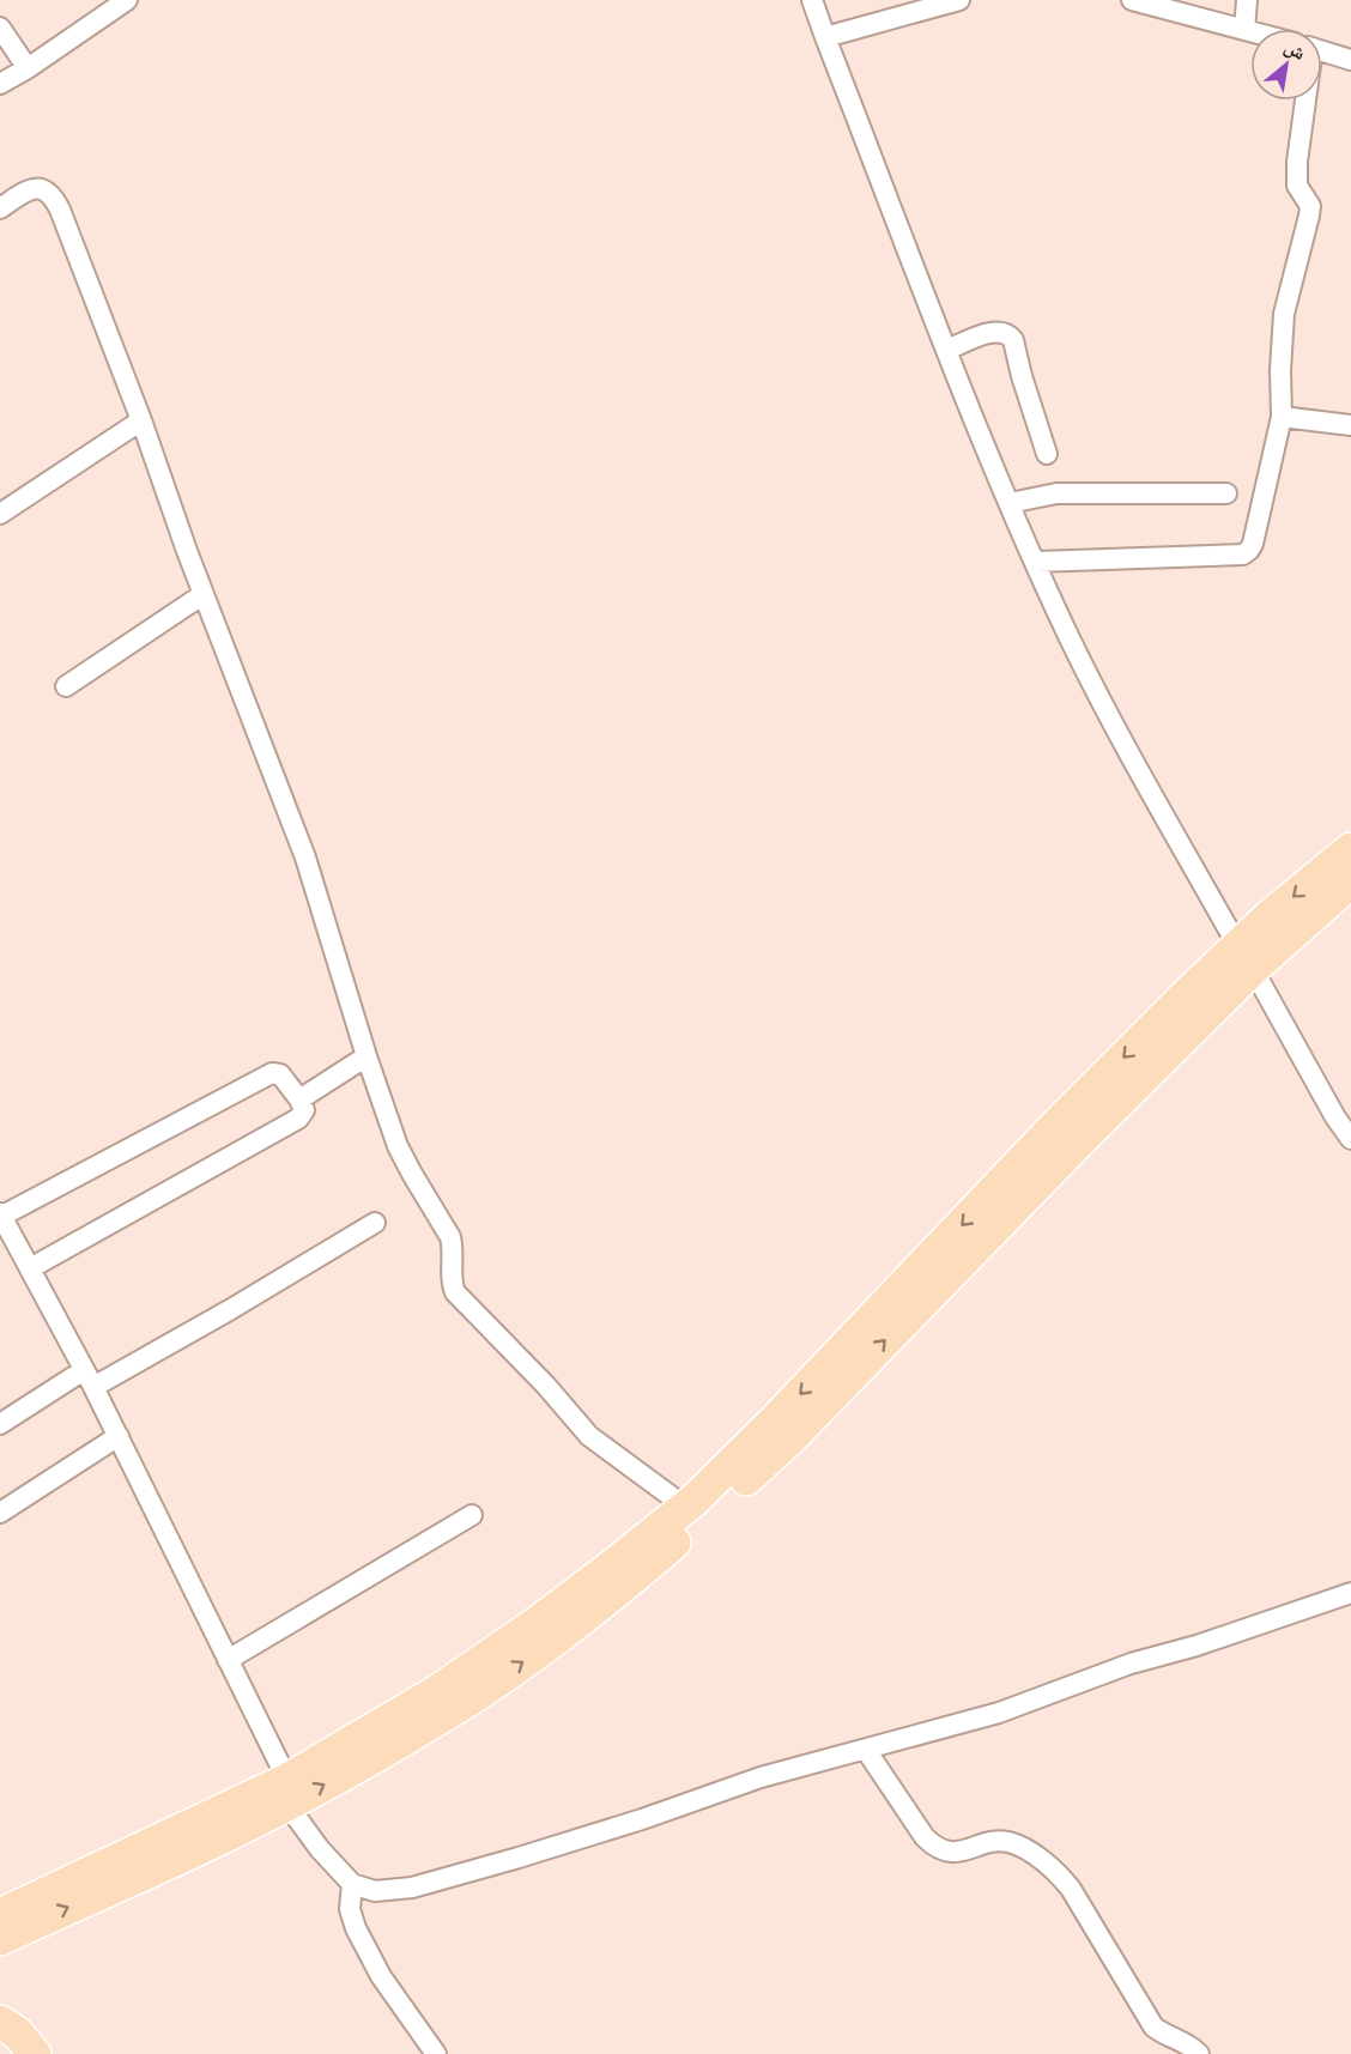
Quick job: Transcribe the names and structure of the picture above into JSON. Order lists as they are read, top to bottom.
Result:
{
  "north": "top right"
}
